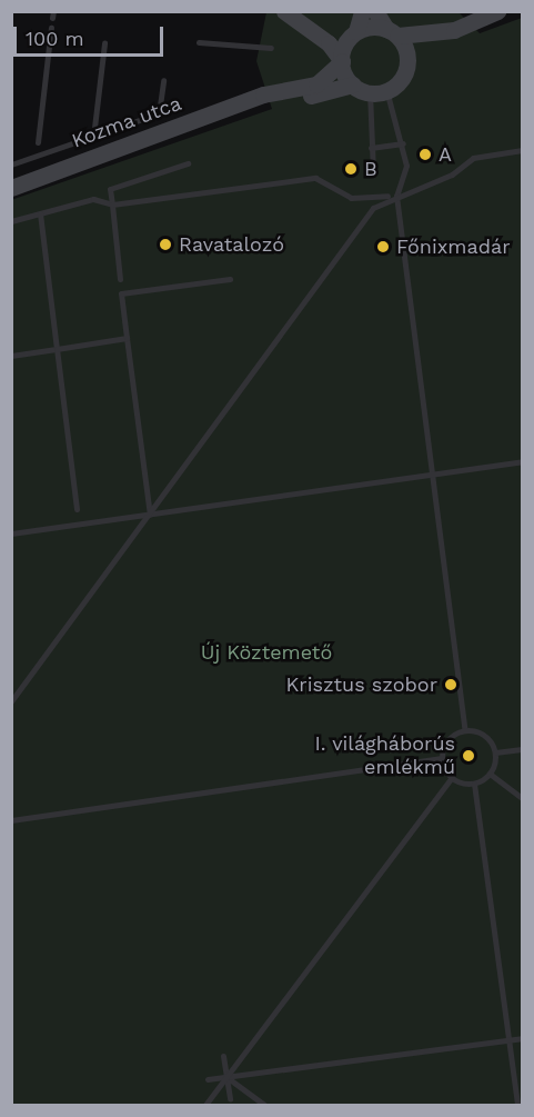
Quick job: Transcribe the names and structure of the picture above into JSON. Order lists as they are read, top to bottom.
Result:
{
  "streets": {
    "street": ["Kozma utca"]
  },
  "parks": ["Új Köztemető"],
  "places": [
    "A",
    "B",
    "Ravatalozó",
    "Főnixmadár",
    "Krisztus szobor",
    "I. világháborús emlékmű"
  ],
  "scale_bar": "100 m"
}
